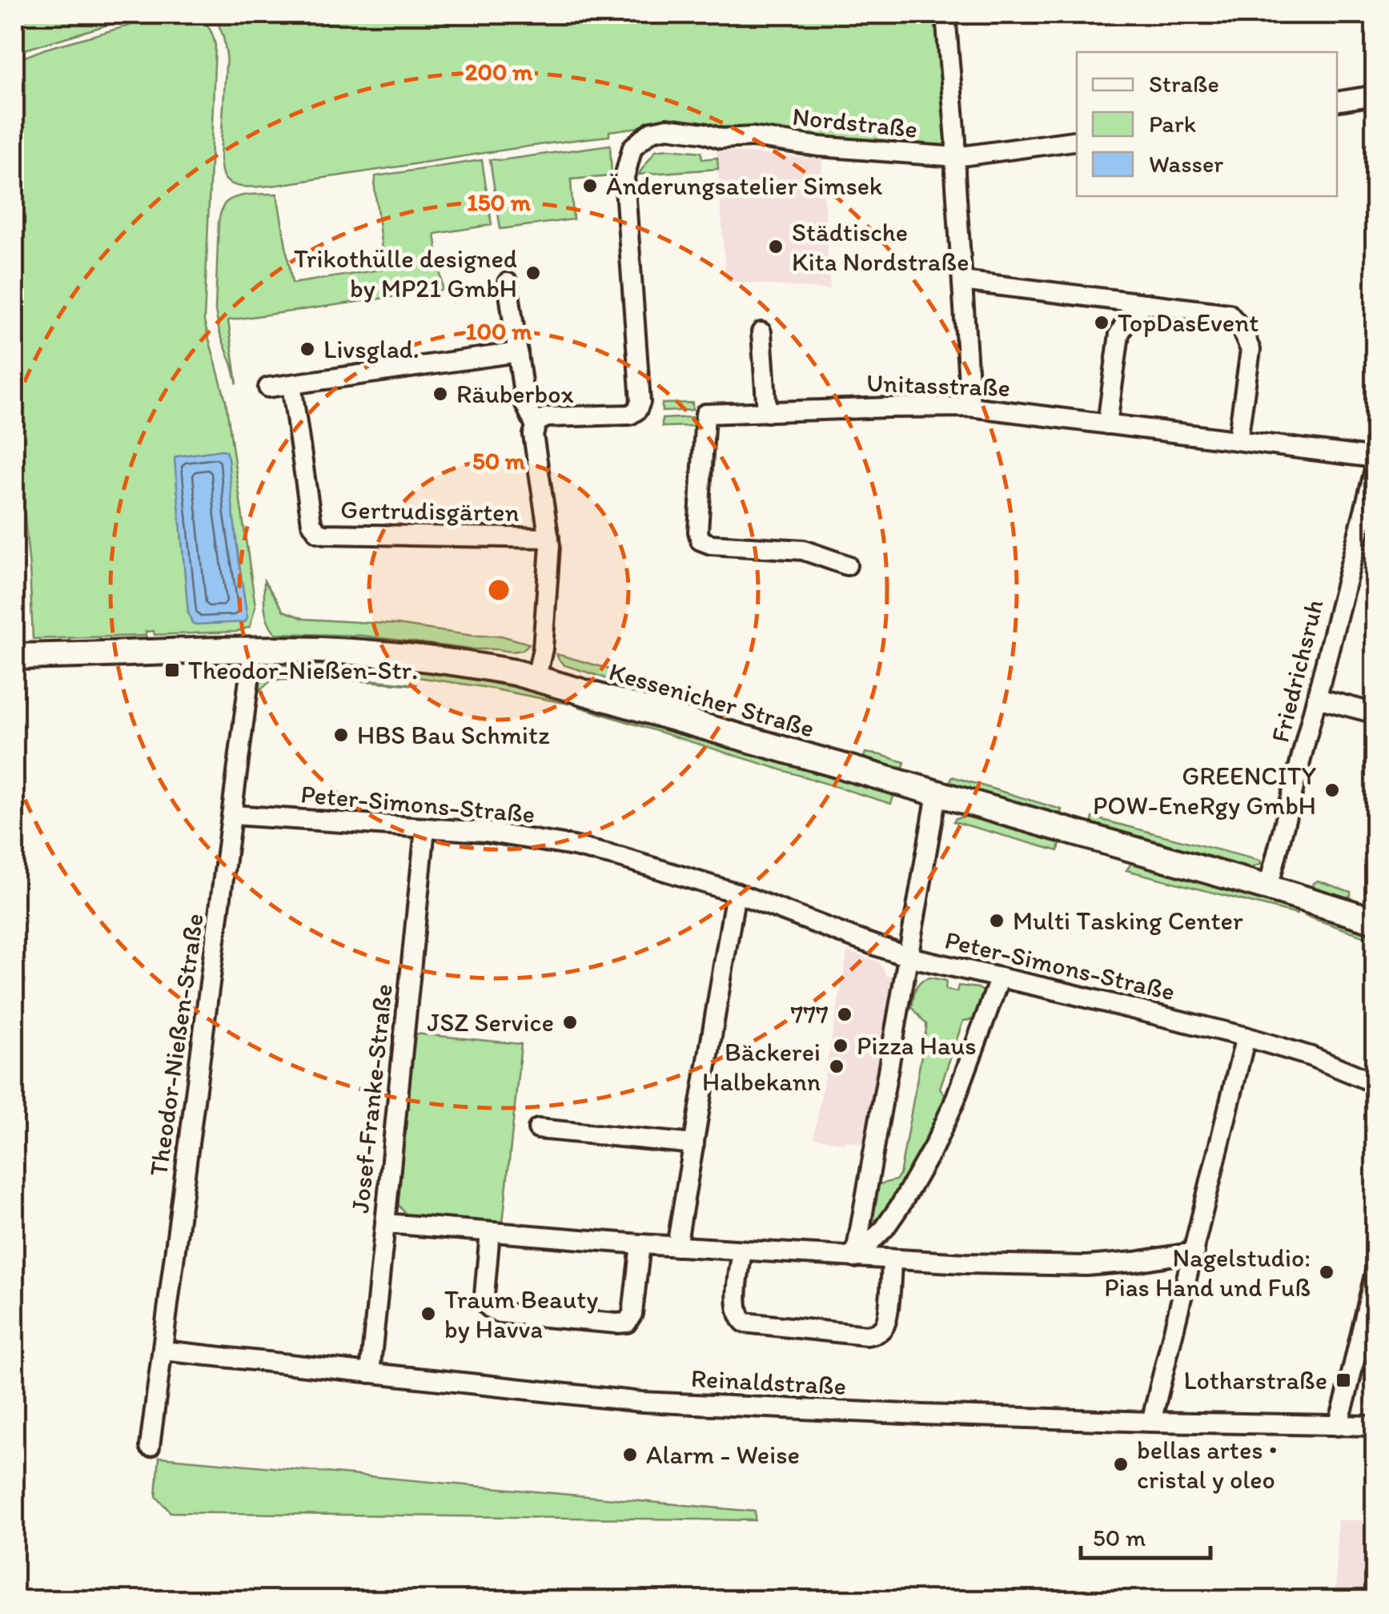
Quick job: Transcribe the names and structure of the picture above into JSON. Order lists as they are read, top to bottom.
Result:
{
  "streets": {
    "main road": ["Kessenicher Straße"],
    "street": [
      "Nordstraße",
      "Unitasstraße",
      "Gertrudisgärten",
      "Friedrichsruh",
      "Peter-Simons-Straße",
      "Theodor-Nießen-Straße",
      "Josef-Franke-Straße",
      "Reinaldstraße"
    ]
  },
  "crossings": [
    ["Friedrichsruh", "Kessenicher Straße"],
    ["Kessenicher Straße", "Theodor-Nießen-Straße"],
    ["Peter-Simons-Straße", "Theodor-Nießen-Straße"],
    ["Peter-Simons-Straße", "Josef-Franke-Straße"],
    ["Theodor-Nießen-Straße", "Reinaldstraße"],
    ["Josef-Franke-Straße", "Reinaldstraße"]
  ],
  "places": {
    "other": [
      "Änderungsatelier Simsek",
      "Städtische Kita Nordstraße",
      "Trikothülle designed by MP21 GmbH",
      "TopDasEvent",
      "Livsglad.",
      "Räuberbox",
      "HBS Bau Schmitz",
      "GREENCITY POW-EneRgy GmbH",
      "Multi Tasking Center",
      "777",
      "JSZ Service",
      "Pizza Haus",
      "Bäckerei Halbekann",
      "Nagelstudio: Pias Hand und Fuß",
      "Traum Beauty by Havva",
      "Alarm - Weise",
      "bellas artes • cristal y oleo"
    ],
    "transit": ["Theodor-Nießen-Str.", "Lotharstraße"]
  },
  "legend": ["Straße", "Park", "Wasser"],
  "scale_bar": "50 m",
  "rings": [
    "200 m",
    "150 m",
    "100 m",
    "50 m"
  ]
}
